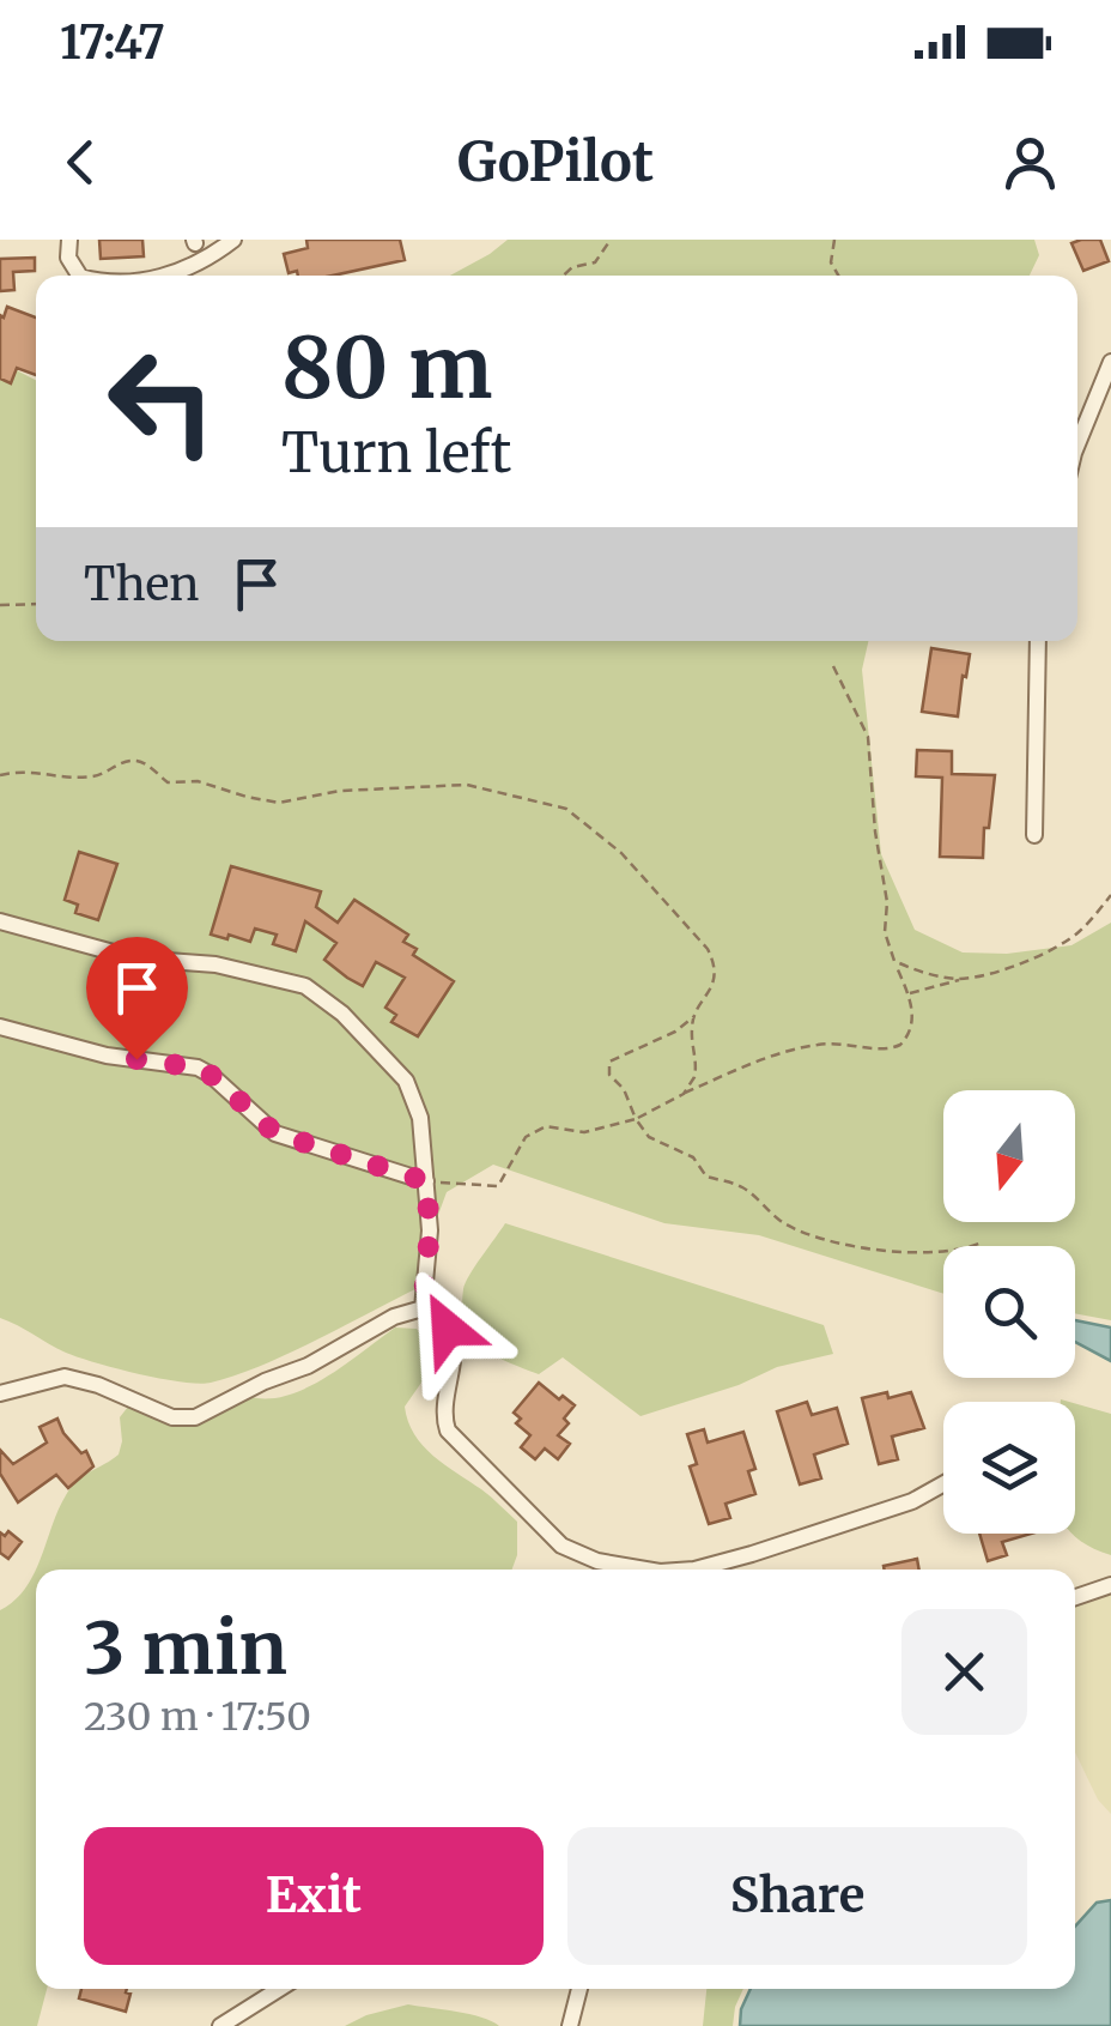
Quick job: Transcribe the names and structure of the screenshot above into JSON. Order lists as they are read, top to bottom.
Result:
{
  "north": "bottom",
  "page": {
    "status": "17:47",
    "header": "GoPilot",
    "turn": ["80 m", "Turn left"],
    "then": "Then",
    "heading": ["3 min", "230 m · 17:50"],
    "buttons": ["Exit", "Share"]
  }
}
